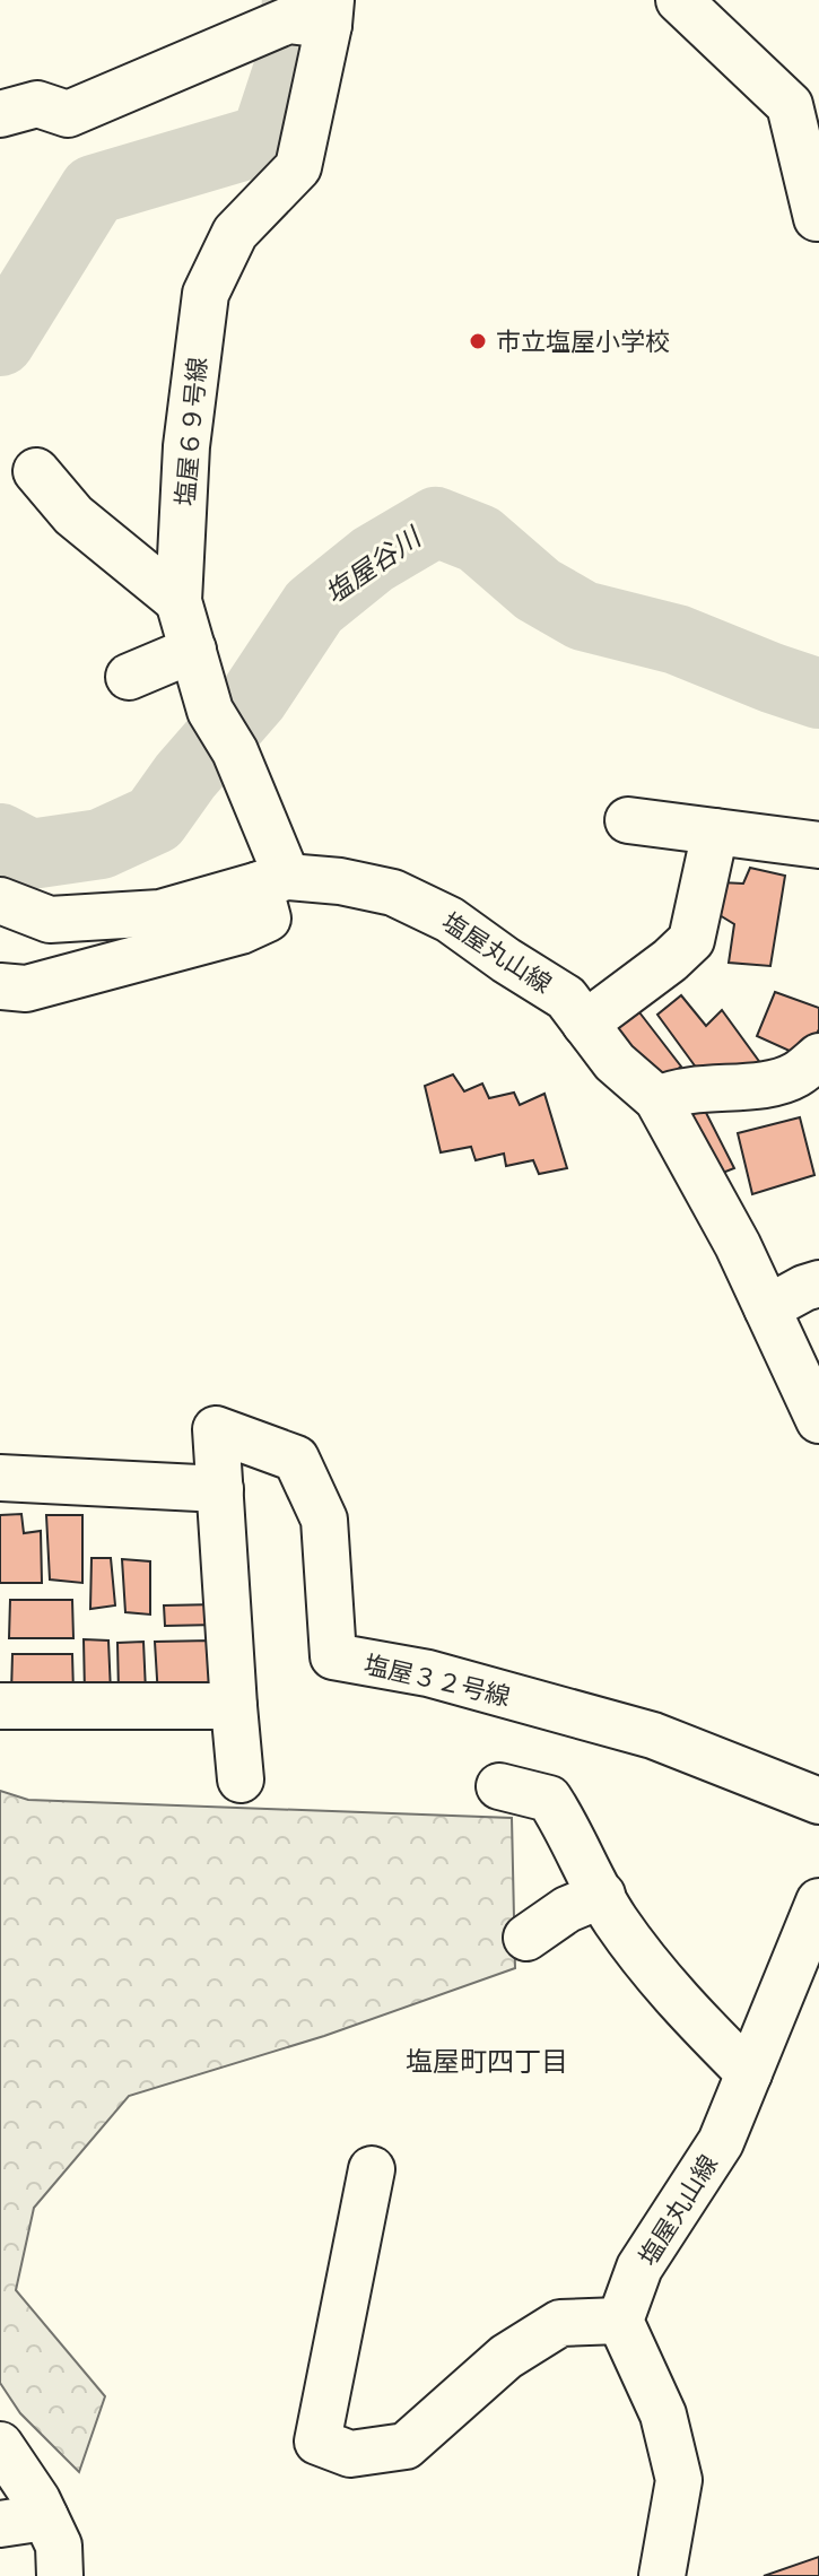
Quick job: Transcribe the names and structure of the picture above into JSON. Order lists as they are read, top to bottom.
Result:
{
  "streets": {
    "street": ["塩屋６９号線", "塩屋丸山線", "塩屋３２号線"]
  },
  "crossings": [
    ["塩屋６９号線", "塩屋丸山線"]
  ],
  "districts": ["塩屋町四丁目"],
  "water": ["塩屋谷川"],
  "places": ["市立塩屋小学校"]
}
